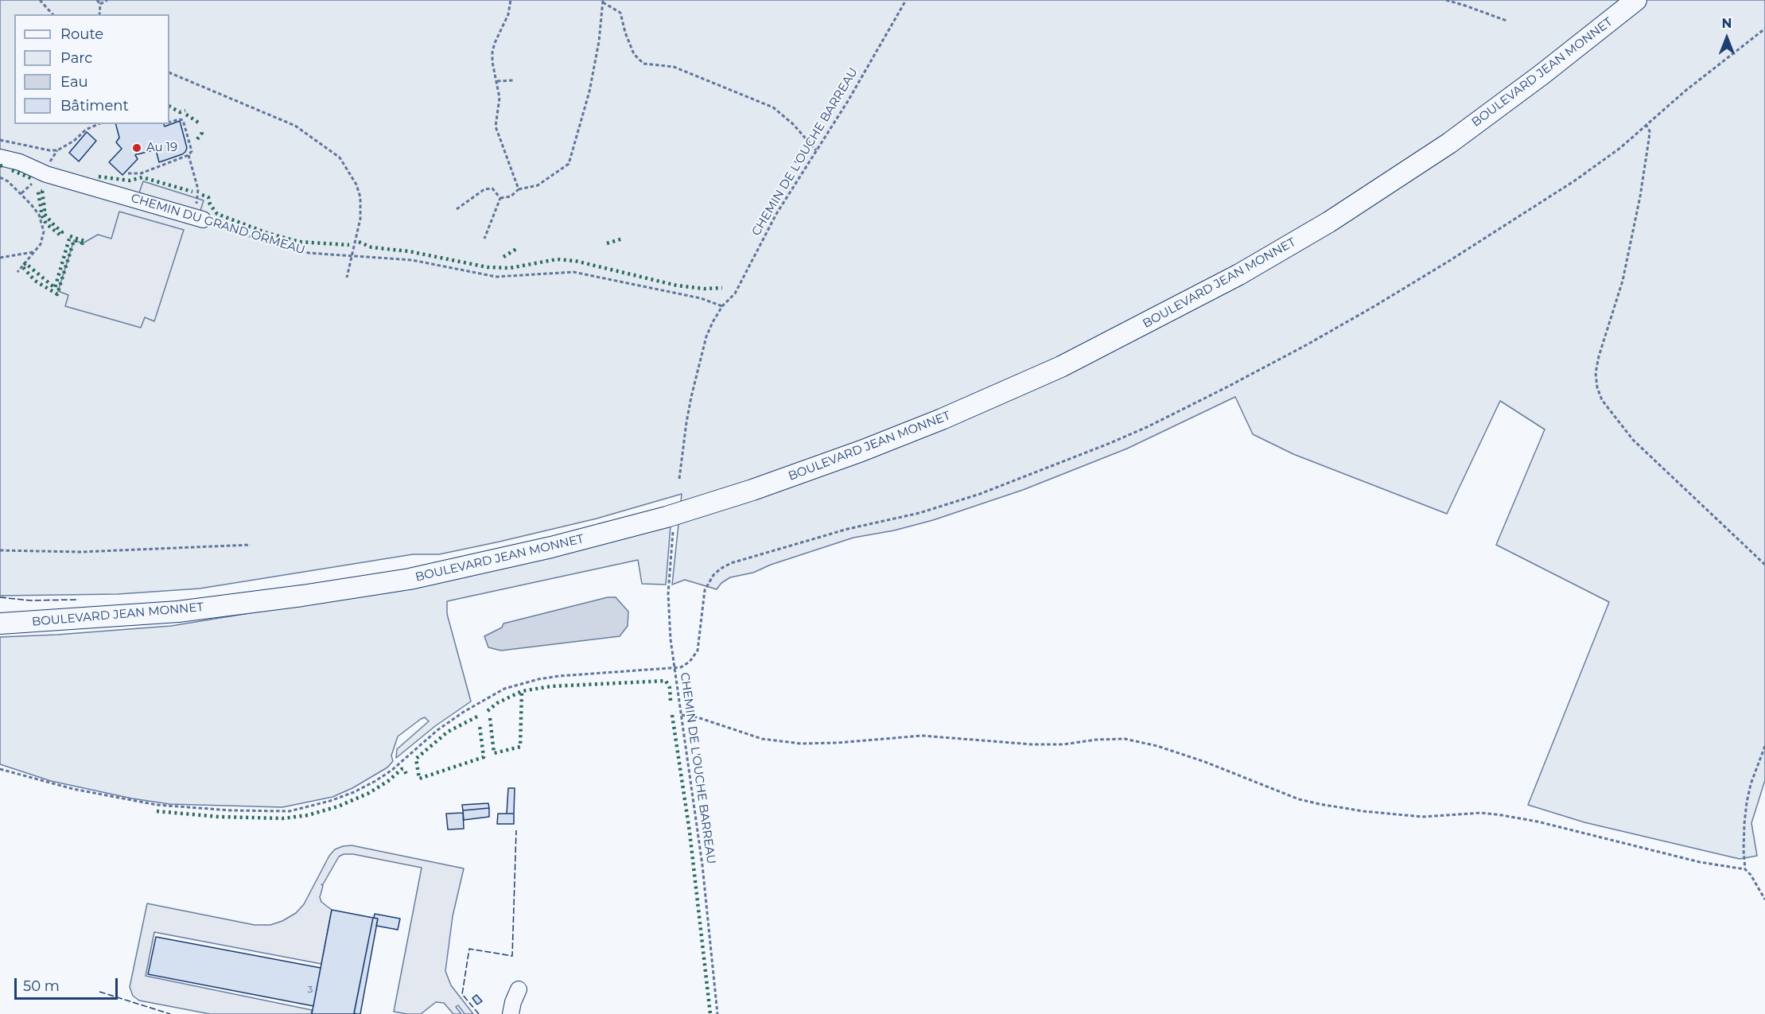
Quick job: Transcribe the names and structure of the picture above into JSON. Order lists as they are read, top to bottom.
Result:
{
  "streets": {
    "main road": ["BOULEVARD JEAN MONNET"],
    "street": ["CHEMIN DU GRAND ORMEAU"],
    "path": ["CHEMIN DE L'OUCHE BARREAU"]
  },
  "crossings": [
    ["CHEMIN DE L'OUCHE BARREAU", "CHEMIN DU GRAND ORMEAU"]
  ],
  "places": ["Au 19"],
  "house_numbers": ["3"],
  "legend": [
    "Route",
    "Parc",
    "Eau",
    "Bâtiment"
  ],
  "scale_bar": "50 m",
  "north": "top"
}
